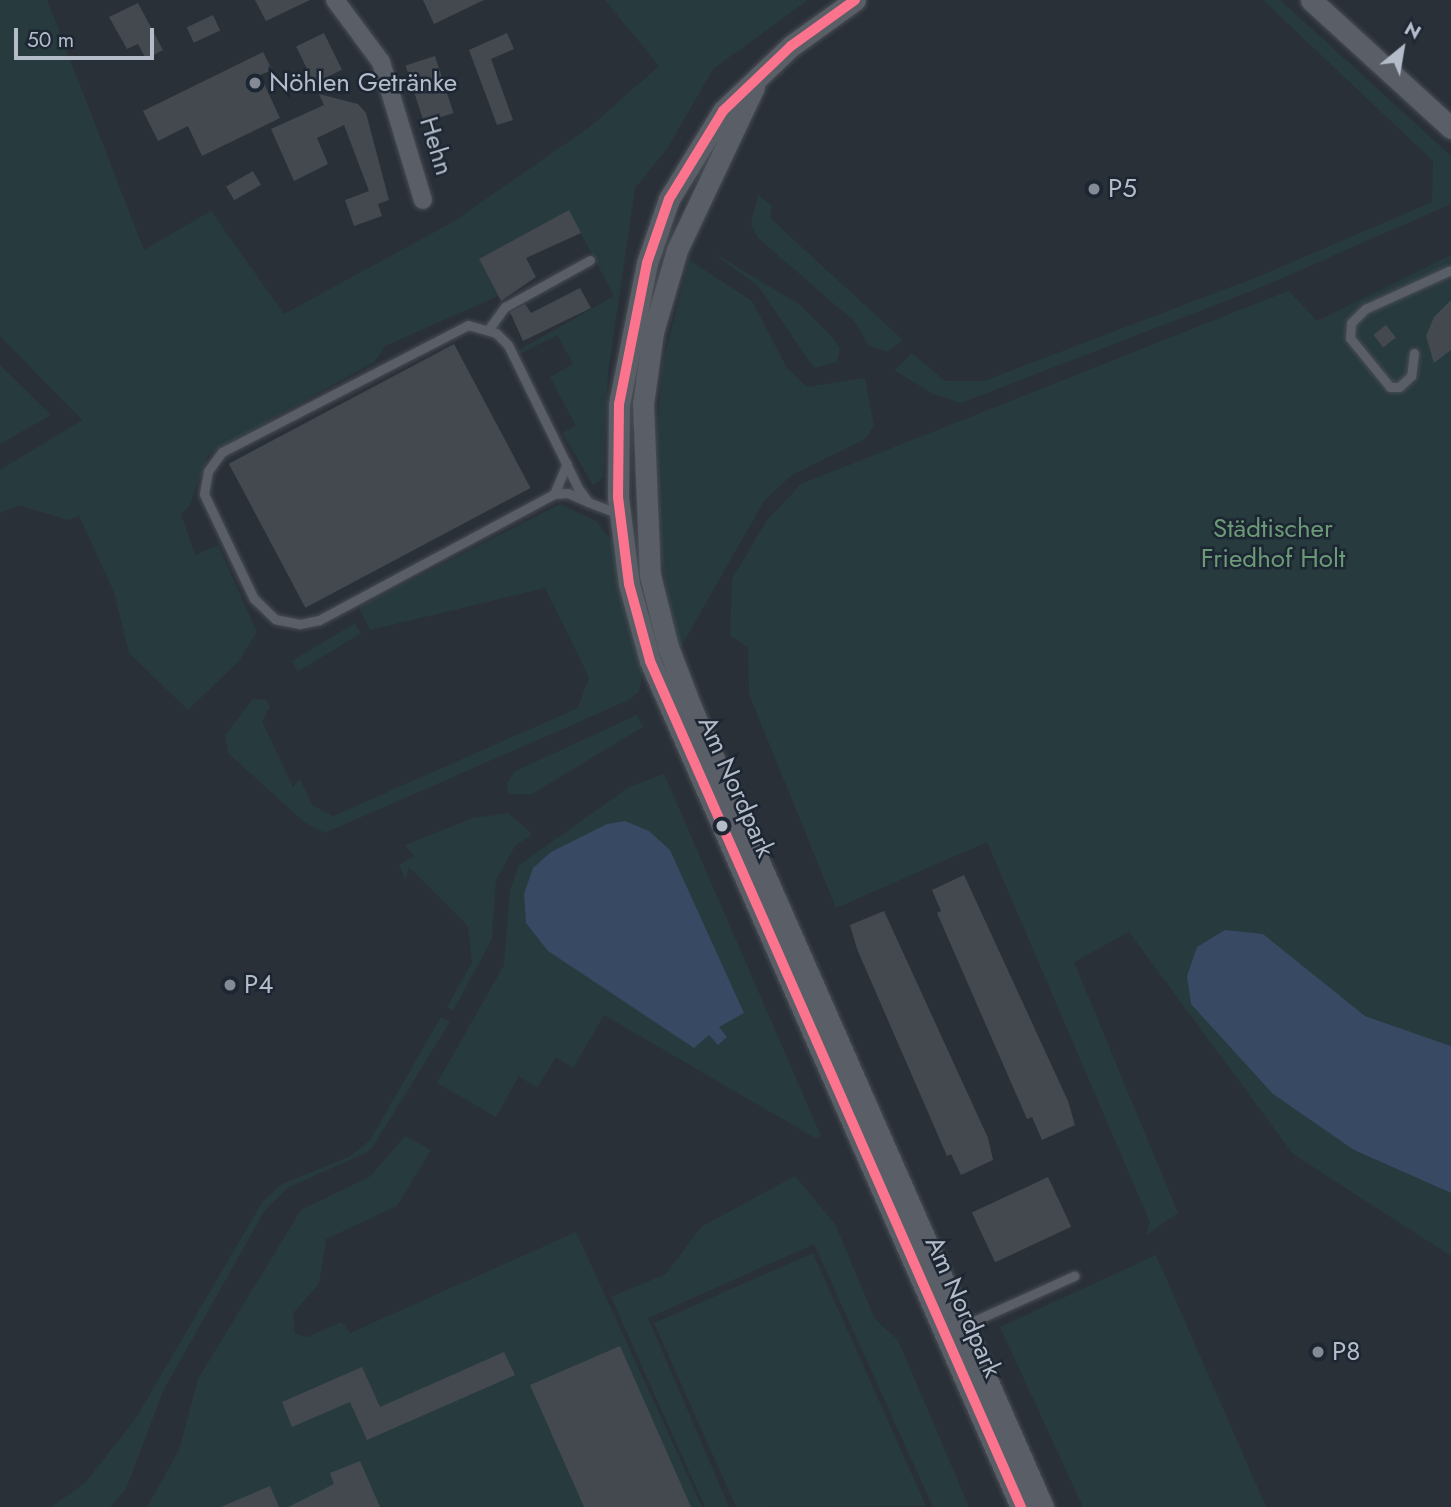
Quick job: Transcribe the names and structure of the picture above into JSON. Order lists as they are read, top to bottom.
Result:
{
  "streets": {
    "street": ["Hehn", "Am Nordpark"]
  },
  "parks": ["Städtischer Friedhof Holt"],
  "places": [
    "Nöhlen Getränke",
    "P5",
    "P4",
    "P8"
  ],
  "scale_bar": "50 m",
  "north": "top right"
}
